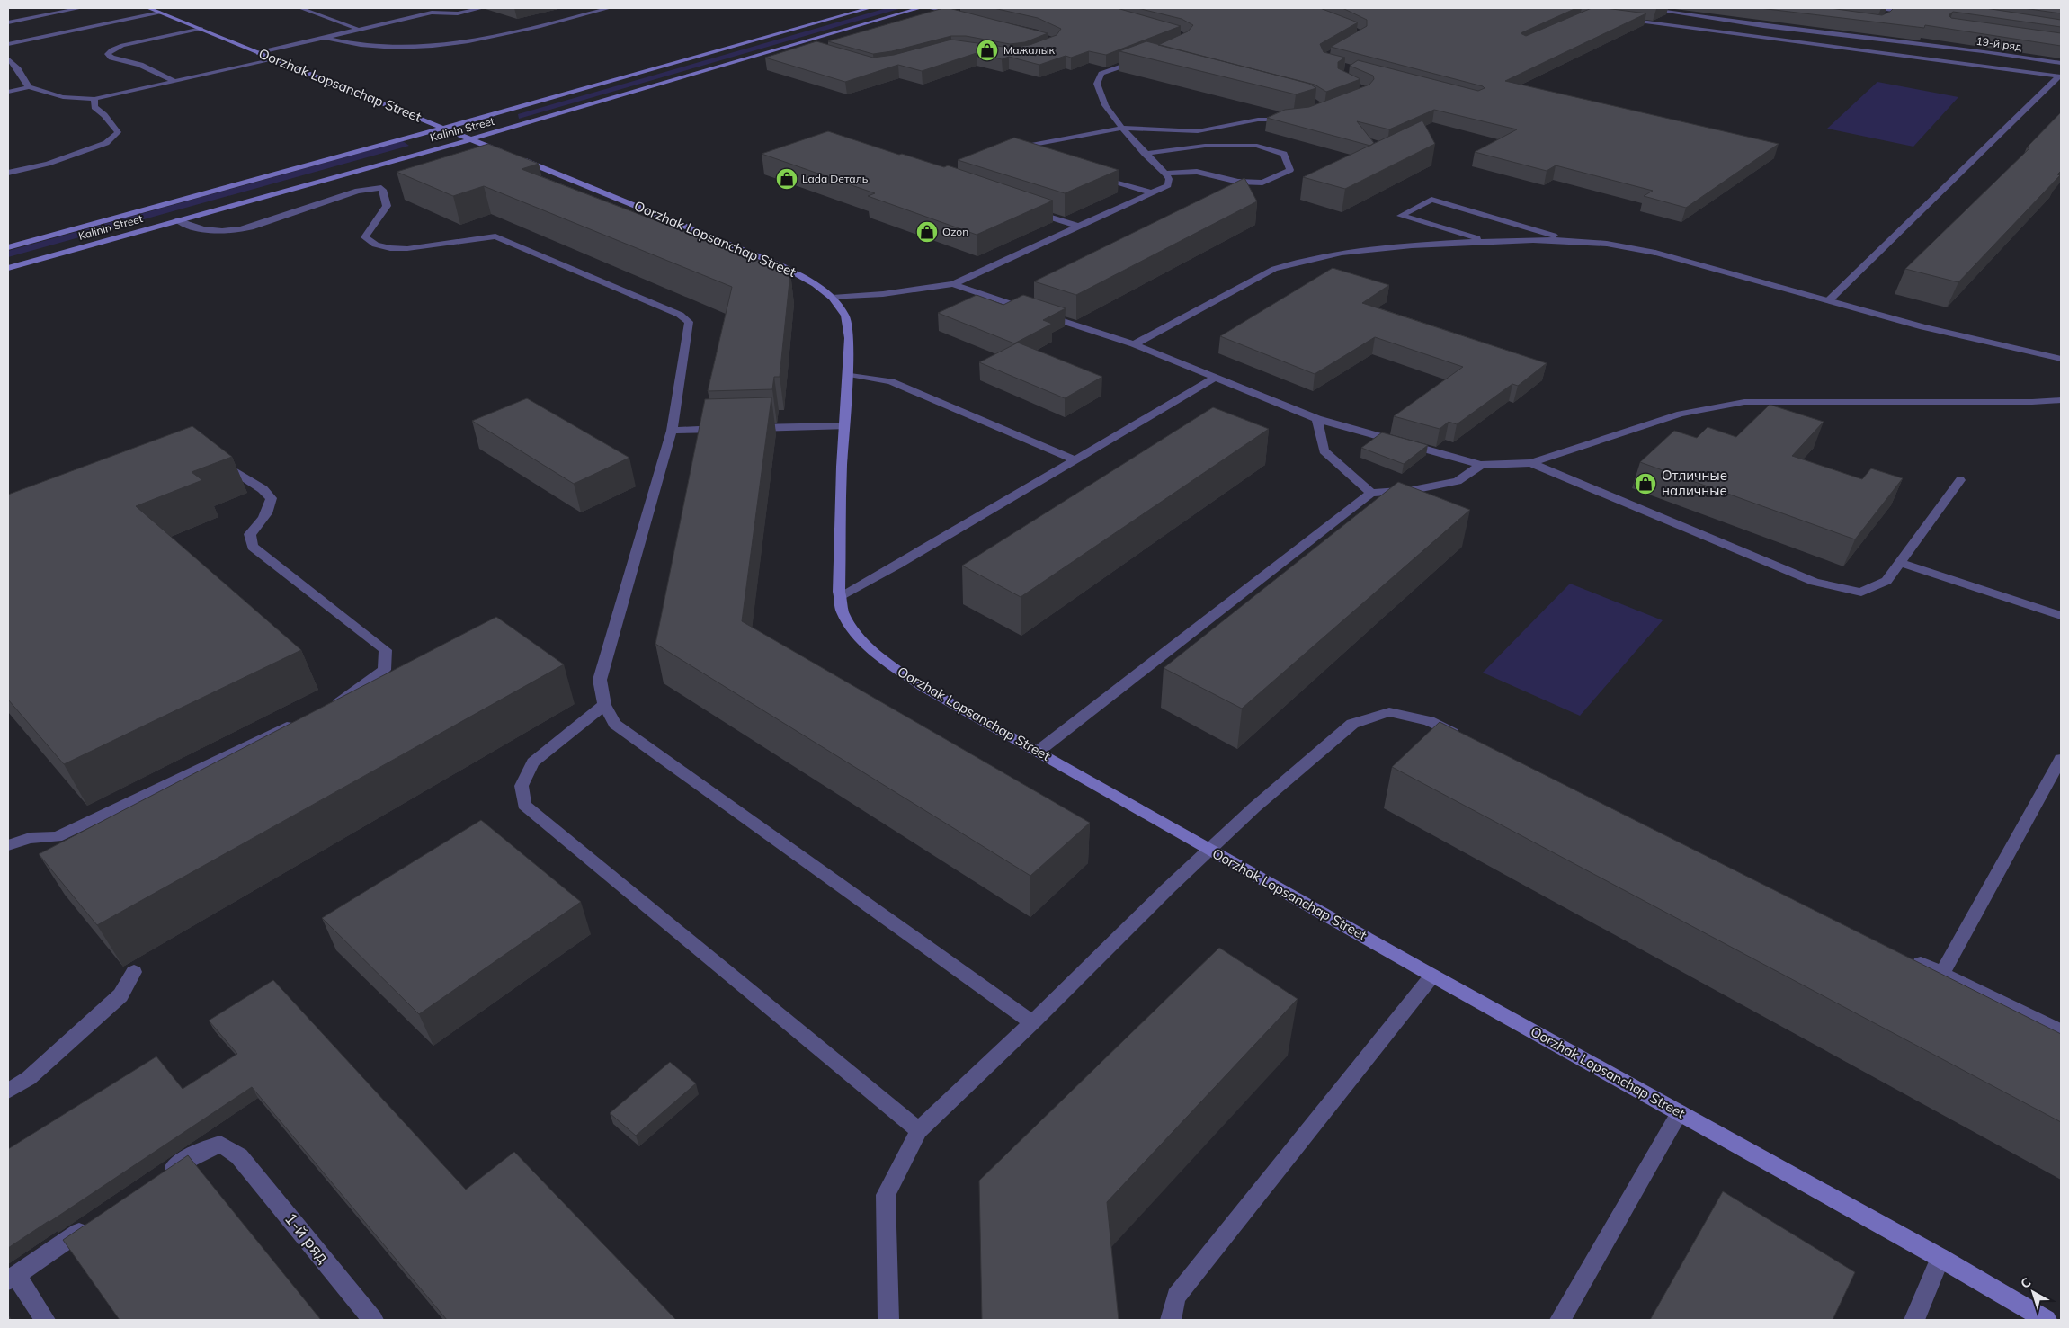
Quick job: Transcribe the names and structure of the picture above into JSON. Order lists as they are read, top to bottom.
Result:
{
  "streets": {
    "street": [
      "19-й ряд",
      "Oorzhak Lopsanchap Street",
      "Kalinin Street",
      "1-й ряд"
    ]
  },
  "crossings": [
    ["Oorzhak Lopsanchap Street", "Kalinin Street"]
  ],
  "places": {
    "shop": [
      "Мажалык",
      "Lada Dеталь",
      "Ozon",
      "Отличные наличные"
    ]
  },
  "north": "top left"
}
